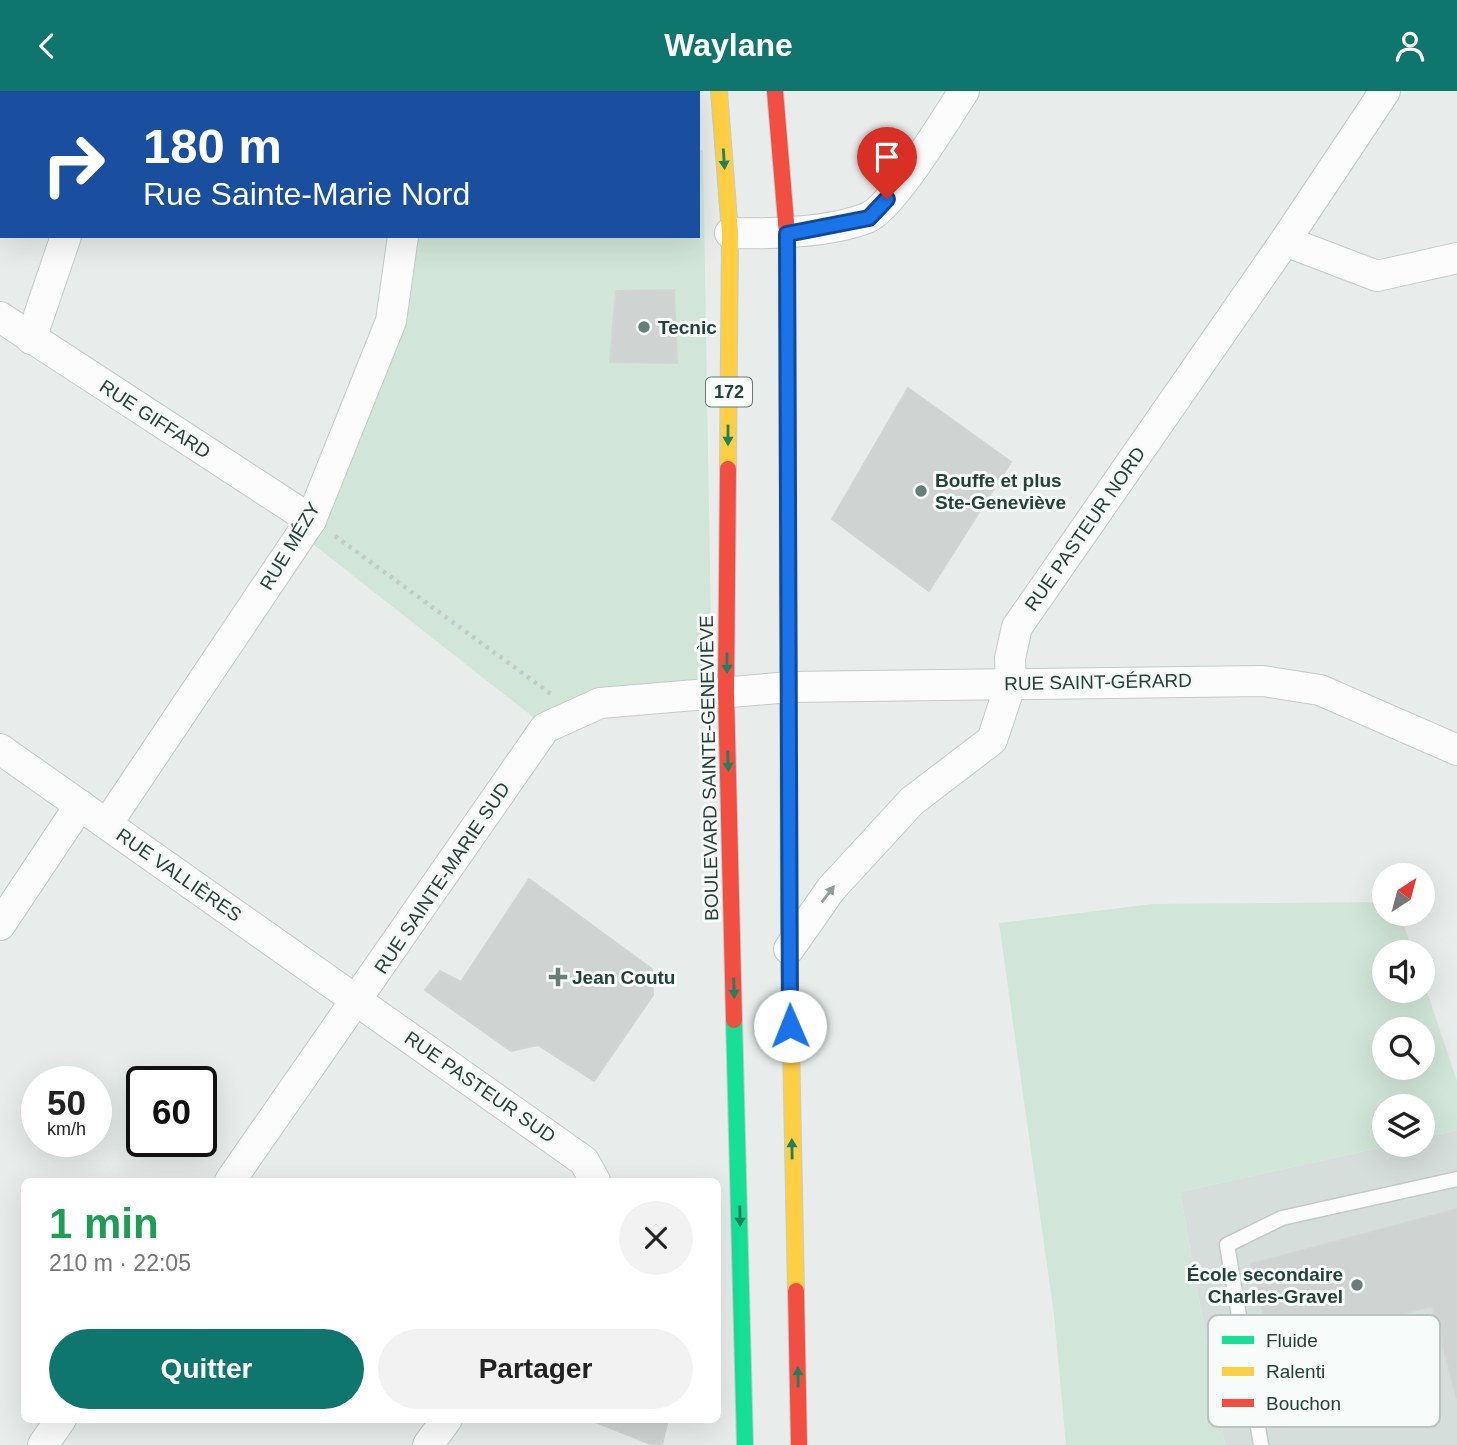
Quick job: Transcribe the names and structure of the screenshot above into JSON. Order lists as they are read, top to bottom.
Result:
{
  "streets": {
    "main road": ["172", "BOULEVARD SAINTE-GENEVIÈVE"],
    "street": [
      "RUE GIFFARD",
      "RUE PASTEUR NORD",
      "RUE MÉZY",
      "RUE SAINT-GÉRARD",
      "RUE VALLIÈRES",
      "RUE SAINTE-MARIE SUD",
      "RUE PASTEUR SUD"
    ]
  },
  "crossings": [
    ["RUE GIFFARD", "RUE MÉZY"],
    ["RUE PASTEUR NORD", "RUE SAINT-GÉRARD"],
    ["RUE MÉZY", "RUE VALLIÈRES"],
    ["RUE SAINT-GÉRARD", "BOULEVARD SAINTE-GENEVIÈVE"],
    ["RUE SAINT-GÉRARD", "RUE SAINTE-MARIE SUD"],
    ["BOULEVARD SAINTE-GENEVIÈVE", "RUE SAINTE-MARIE SUD"],
    ["RUE VALLIÈRES", "RUE SAINTE-MARIE SUD"],
    ["RUE VALLIÈRES", "RUE PASTEUR SUD"],
    ["RUE SAINTE-MARIE SUD", "RUE PASTEUR SUD"]
  ],
  "places": {
    "other": ["Tecnic", "Bouffe et plus Ste-Geneviève", "École secondaire Charles-Gravel"],
    "health": ["Jean Coutu"]
  },
  "legend": ["Fluide", "Ralenti", "Bouchon"],
  "north": "top right",
  "page": {
    "header": "Waylane",
    "turn": ["180 m", "Rue Sainte-Marie Nord"],
    "speed": "50 km/h",
    "limit": "60",
    "heading": ["1 min", "210 m · 22:05"],
    "buttons": ["Quitter", "Partager"]
  }
}
